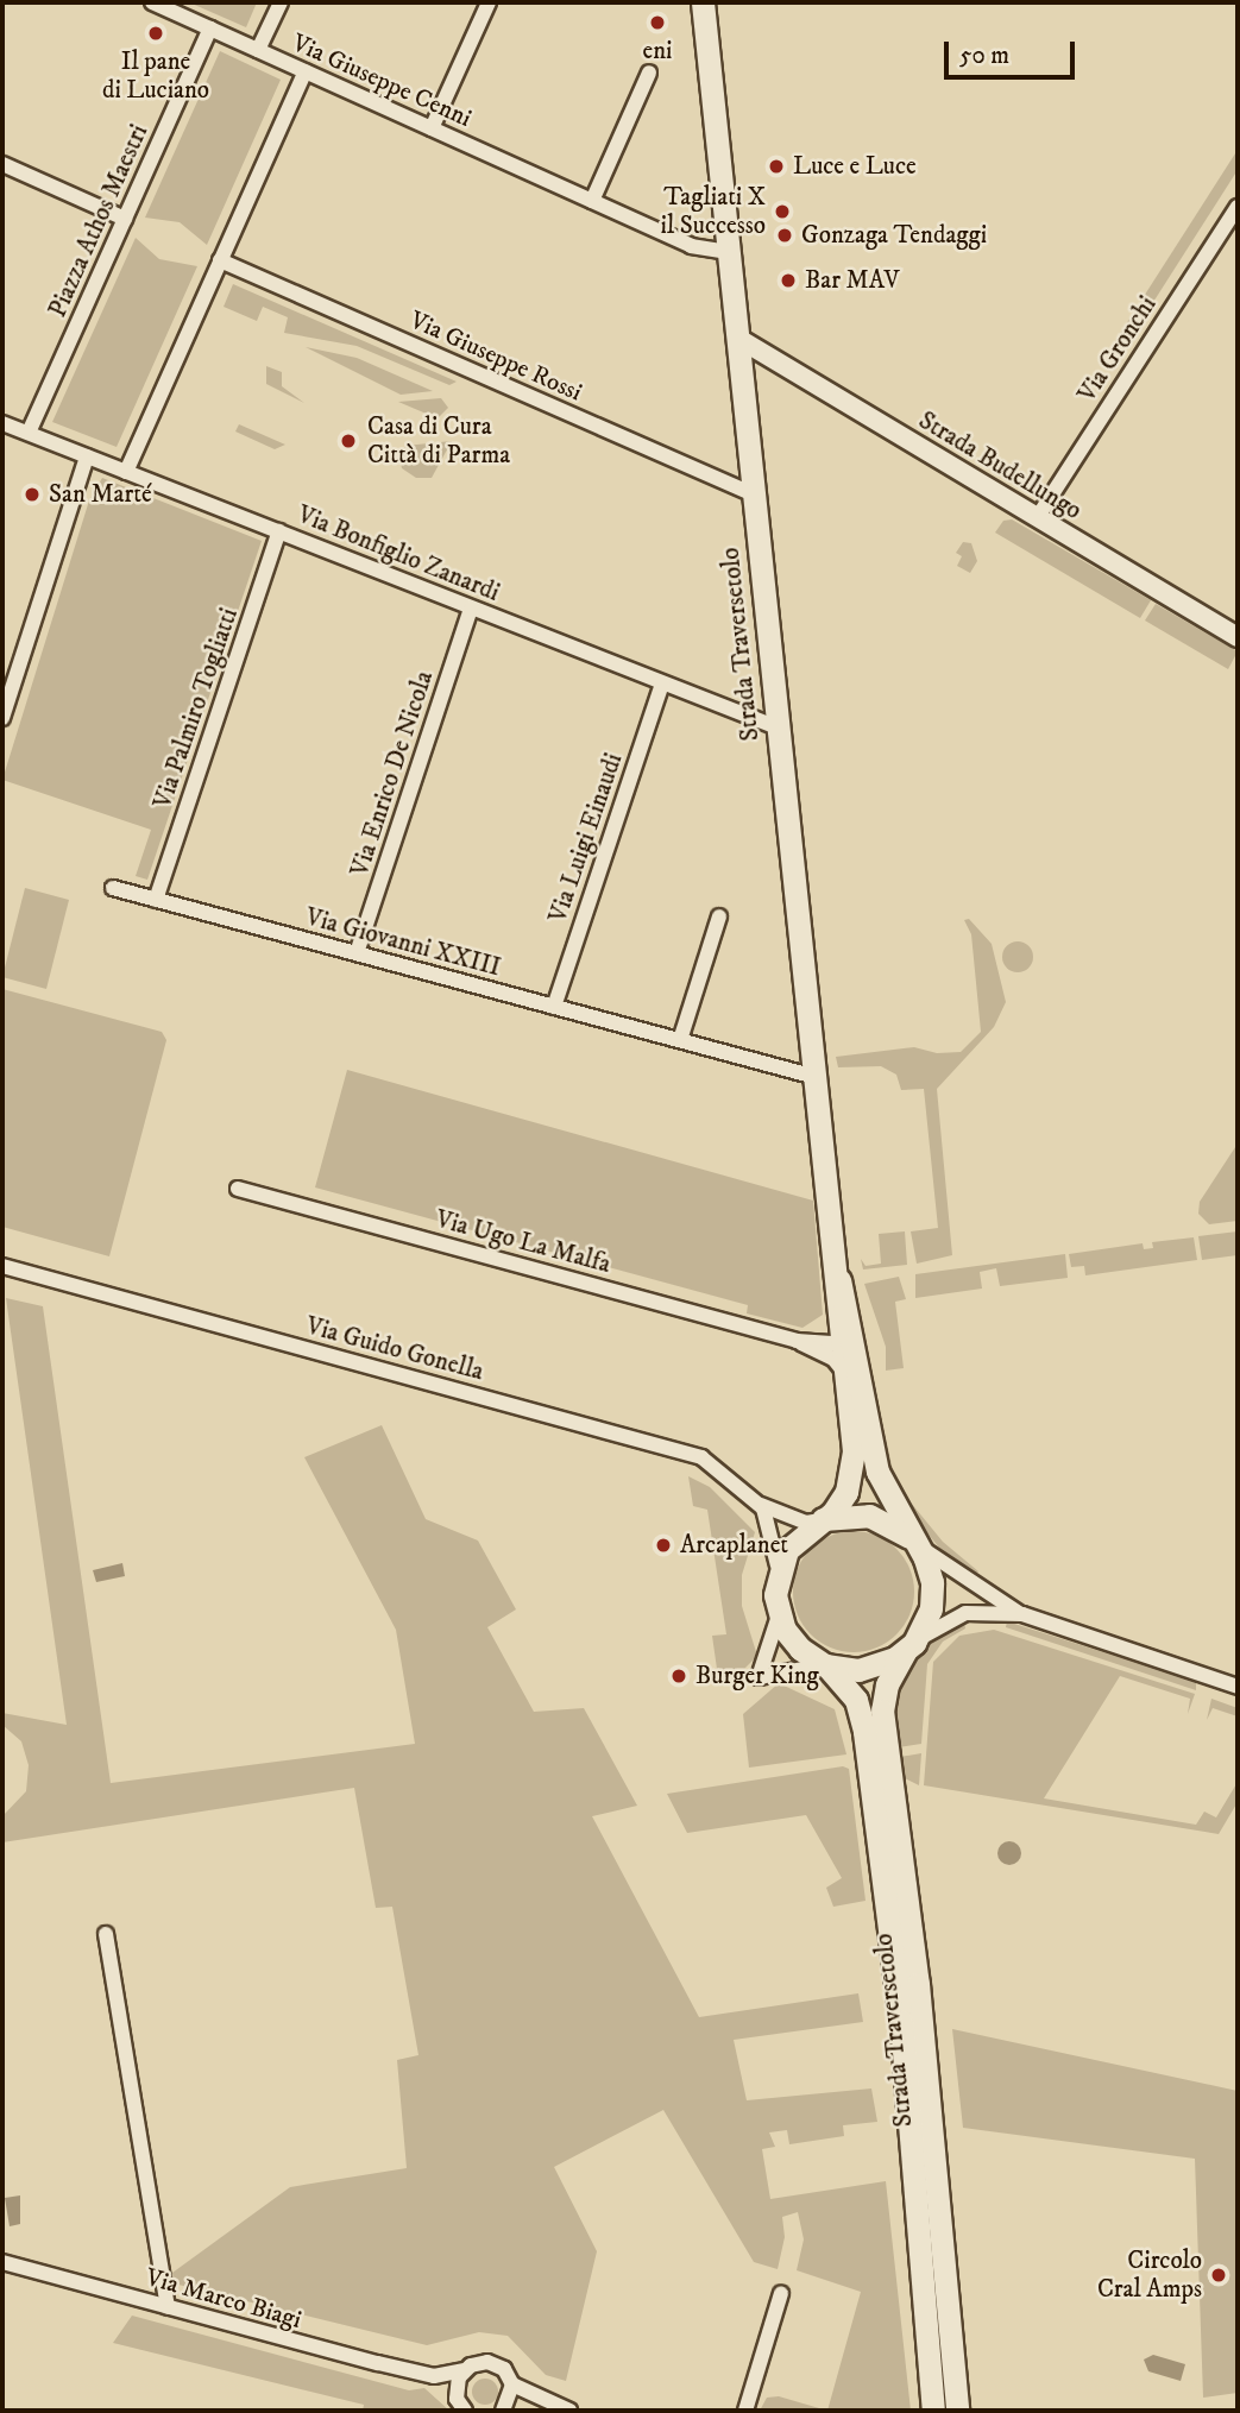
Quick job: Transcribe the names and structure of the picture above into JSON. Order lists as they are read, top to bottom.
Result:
{
  "streets": {
    "main road": ["Strada Traversetolo"],
    "street": [
      "Via Giuseppe Cenni",
      "Piazza Athos Maestri",
      "Via Gronchi",
      "Via Giuseppe Rossi",
      "Strada Budellungo",
      "Via Bonfiglio Zanardi",
      "Via Palmiro Togliatti",
      "Via Enrico De Nicola",
      "Via Luigi Einaudi",
      "Via Giovanni XXIII",
      "Via Ugo La Malfa",
      "Via Guido Gonella",
      "Via Marco Biagi"
    ]
  },
  "crossings": [
    ["Via Giuseppe Cenni", "Piazza Athos Maestri"],
    ["Via Giuseppe Cenni", "Strada Traversetolo"],
    ["Piazza Athos Maestri", "Via Bonfiglio Zanardi"],
    ["Via Gronchi", "Strada Budellungo"],
    ["Via Giuseppe Rossi", "Strada Traversetolo"],
    ["Strada Budellungo", "Strada Traversetolo"],
    ["Via Bonfiglio Zanardi", "Strada Traversetolo"],
    ["Via Bonfiglio Zanardi", "Via Palmiro Togliatti"],
    ["Via Bonfiglio Zanardi", "Via Enrico De Nicola"],
    ["Via Bonfiglio Zanardi", "Via Luigi Einaudi"],
    ["Strada Traversetolo", "Via Giovanni XXIII"],
    ["Strada Traversetolo", "Via Ugo La Malfa"],
    ["Strada Traversetolo", "Via Guido Gonella"],
    ["Via Palmiro Togliatti", "Via Giovanni XXIII"],
    ["Via Enrico De Nicola", "Via Giovanni XXIII"],
    ["Via Luigi Einaudi", "Via Giovanni XXIII"]
  ],
  "places": [
    "eni",
    "Il pane di Luciano",
    "Luce e Luce",
    "Tagliati X il Successo",
    "Gonzaga Tendaggi",
    "Bar MAV",
    "Casa di Cura Città di Parma",
    "San Marté",
    "Arcaplanet",
    "Burger King",
    "Circolo Cral Amps"
  ],
  "scale_bar": "50 m"
}
